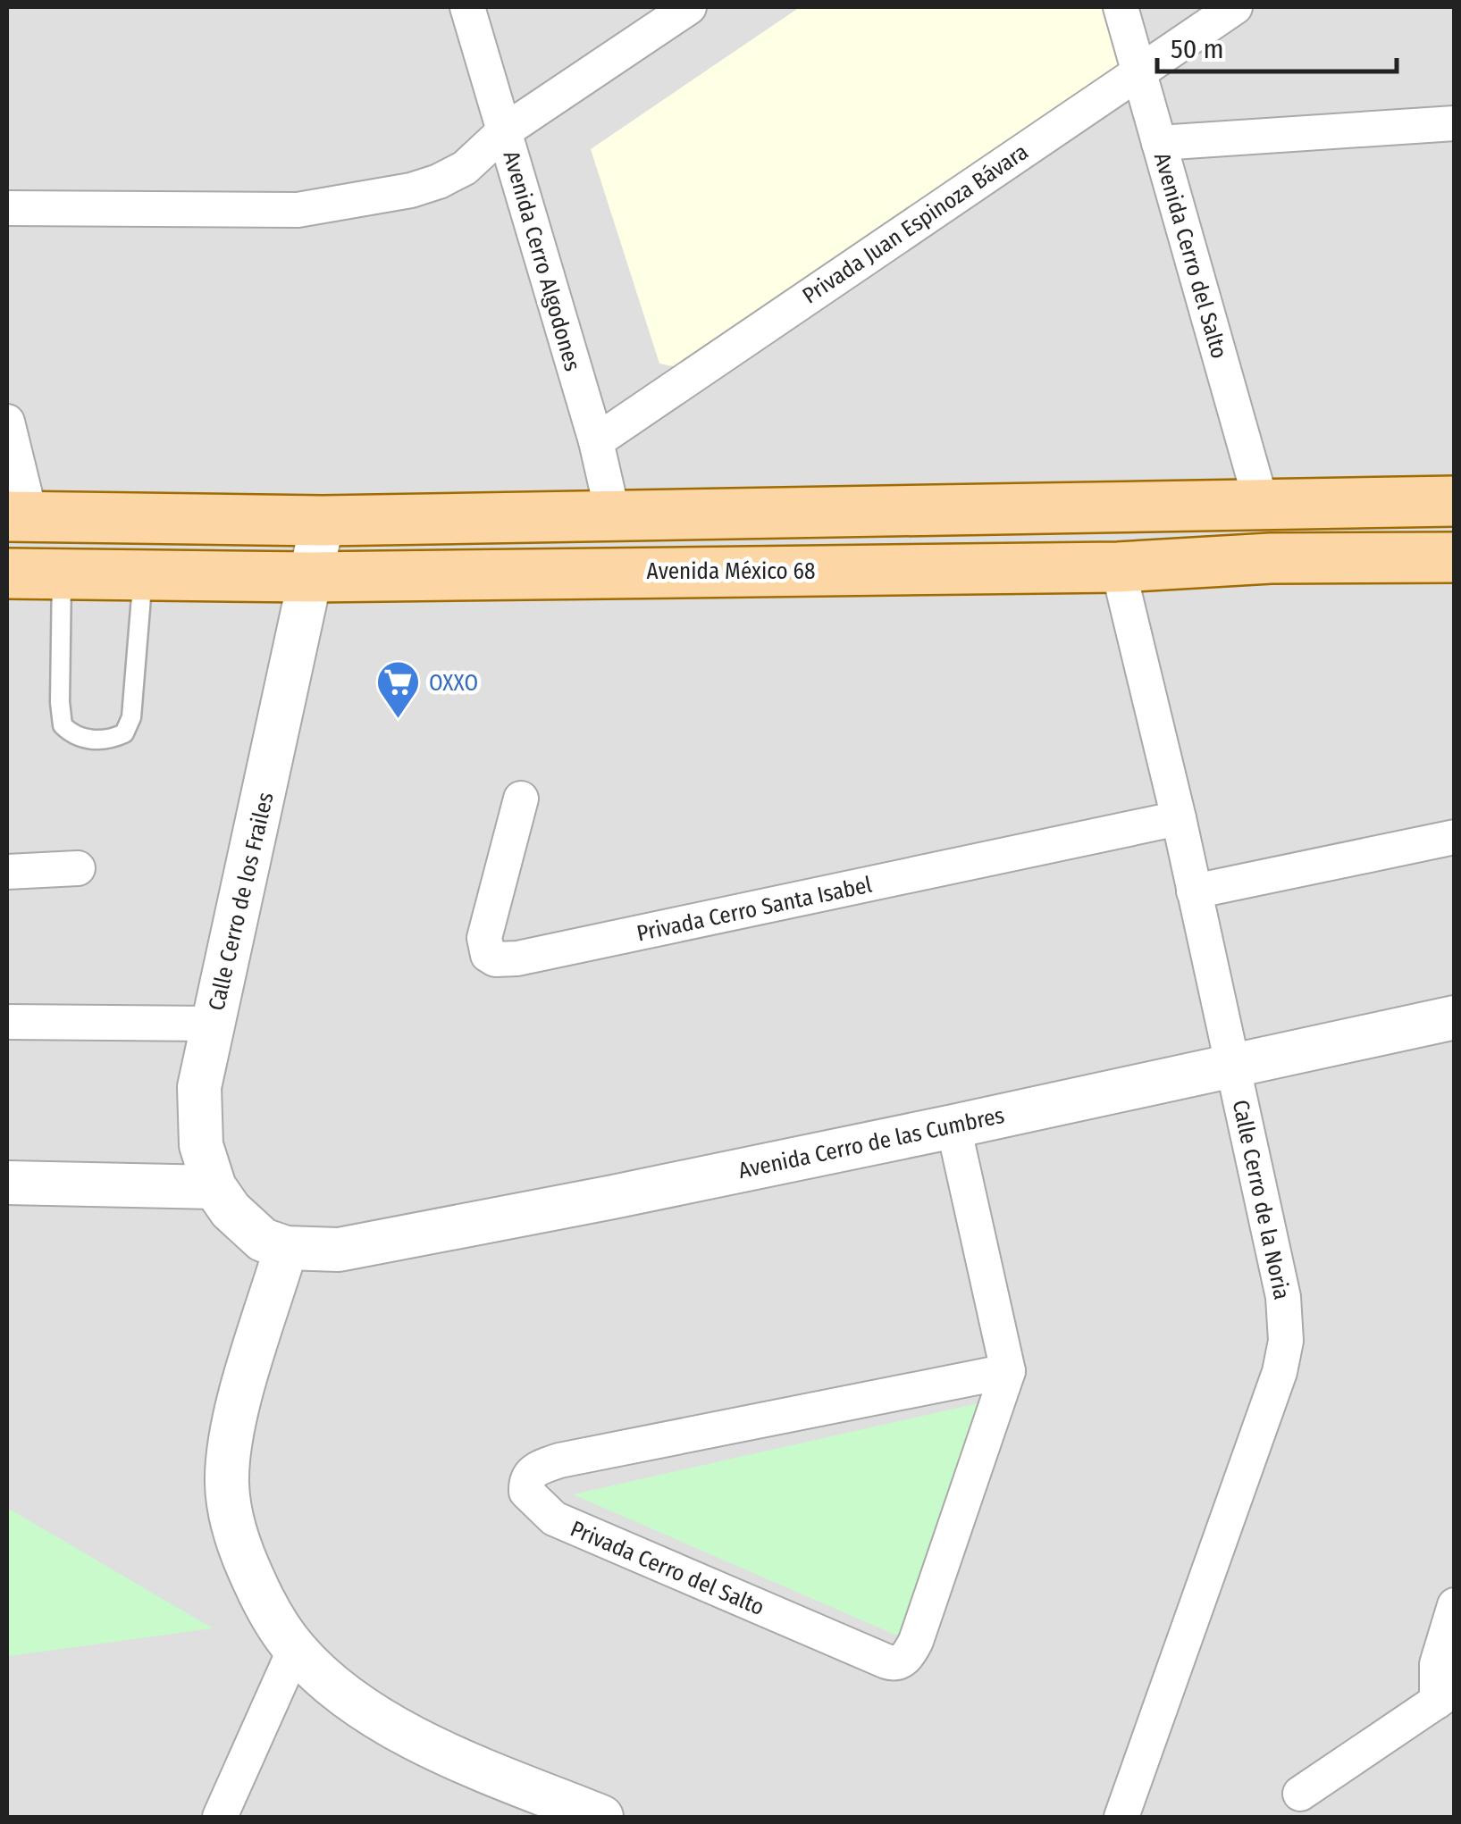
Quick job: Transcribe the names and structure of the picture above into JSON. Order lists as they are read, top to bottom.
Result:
{
  "streets": {
    "main road": ["Avenida México 68"],
    "street": [
      "Privada Juan Espinoza Bávara",
      "Avenida Cerro del Salto",
      "Avenida Cerro Algodones",
      "Calle Cerro de los Frailes",
      "Privada Cerro Santa Isabel",
      "Avenida Cerro de las Cumbres",
      "Calle Cerro de la Noria",
      "Privada Cerro del Salto"
    ]
  },
  "crossings": [
    ["Privada Juan Espinoza Bávara", "Avenida Cerro del Salto"],
    ["Privada Juan Espinoza Bávara", "Avenida Cerro Algodones"],
    ["Avenida México 68", "Calle Cerro de los Frailes"],
    ["Avenida México 68", "Calle Cerro de la Noria"],
    ["Calle Cerro de los Frailes", "Avenida Cerro de las Cumbres"],
    ["Privada Cerro Santa Isabel", "Calle Cerro de la Noria"],
    ["Avenida Cerro de las Cumbres", "Calle Cerro de la Noria"]
  ],
  "places": {
    "supermarket": ["OXXO"]
  },
  "scale_bar": "50 m"
}
